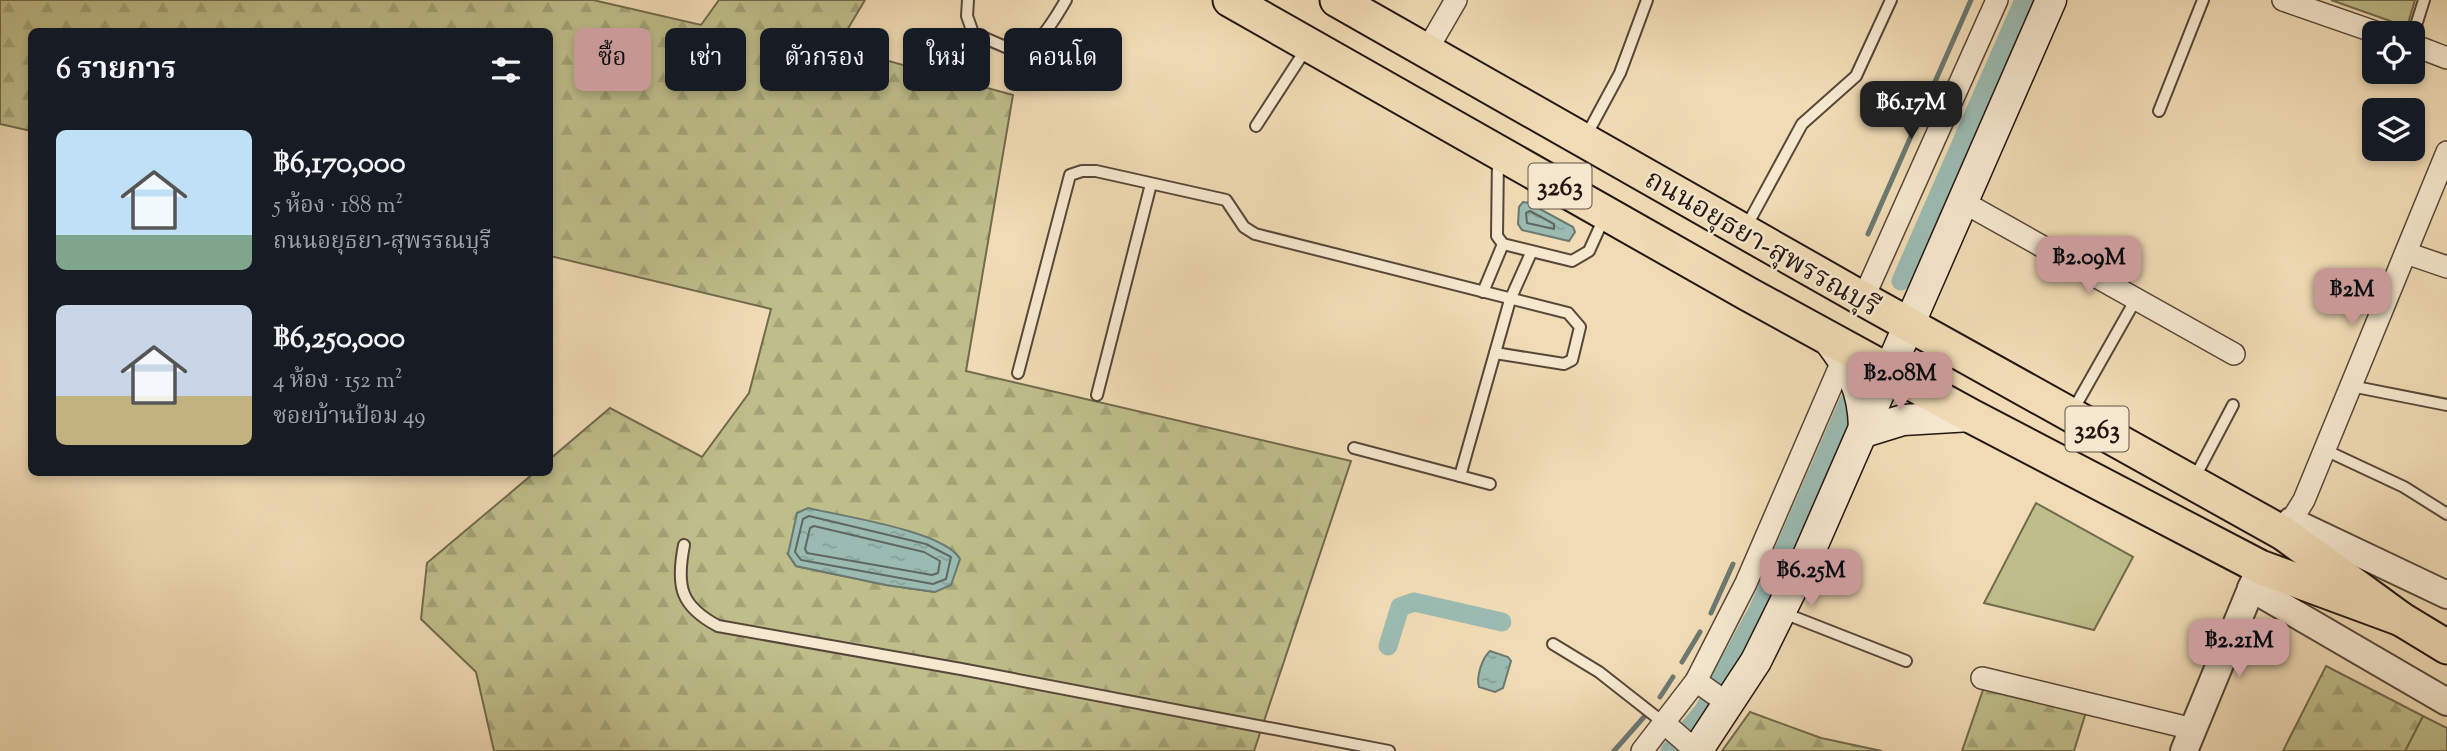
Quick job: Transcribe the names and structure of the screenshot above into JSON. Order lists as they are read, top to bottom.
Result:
{
  "streets": {
    "main road": ["3263", "ถนนอยุธยา-สุพรรณบุรี"]
  },
  "page": {
    "chip": [
      "ซื้อ",
      "เช่า",
      "ตัวกรอง",
      "ใหม่",
      "คอนโด"
    ],
    "heading": "6 รายการ",
    "price": [
      "฿6.17M",
      "฿2.09M",
      "฿2M",
      "฿2.08M",
      "฿6.25M",
      "฿2.21M"
    ],
    "list": [
      {
        "name": "฿6,170,000",
        "note": "5 ห้อง · 188 m² · ถนนอยุธยา-สุพรรณบุรี"
      },
      {
        "name": "฿6,250,000",
        "note": "4 ห้อง · 152 m² · ซอยบ้านป้อม 49"
      }
    ]
  }
}
